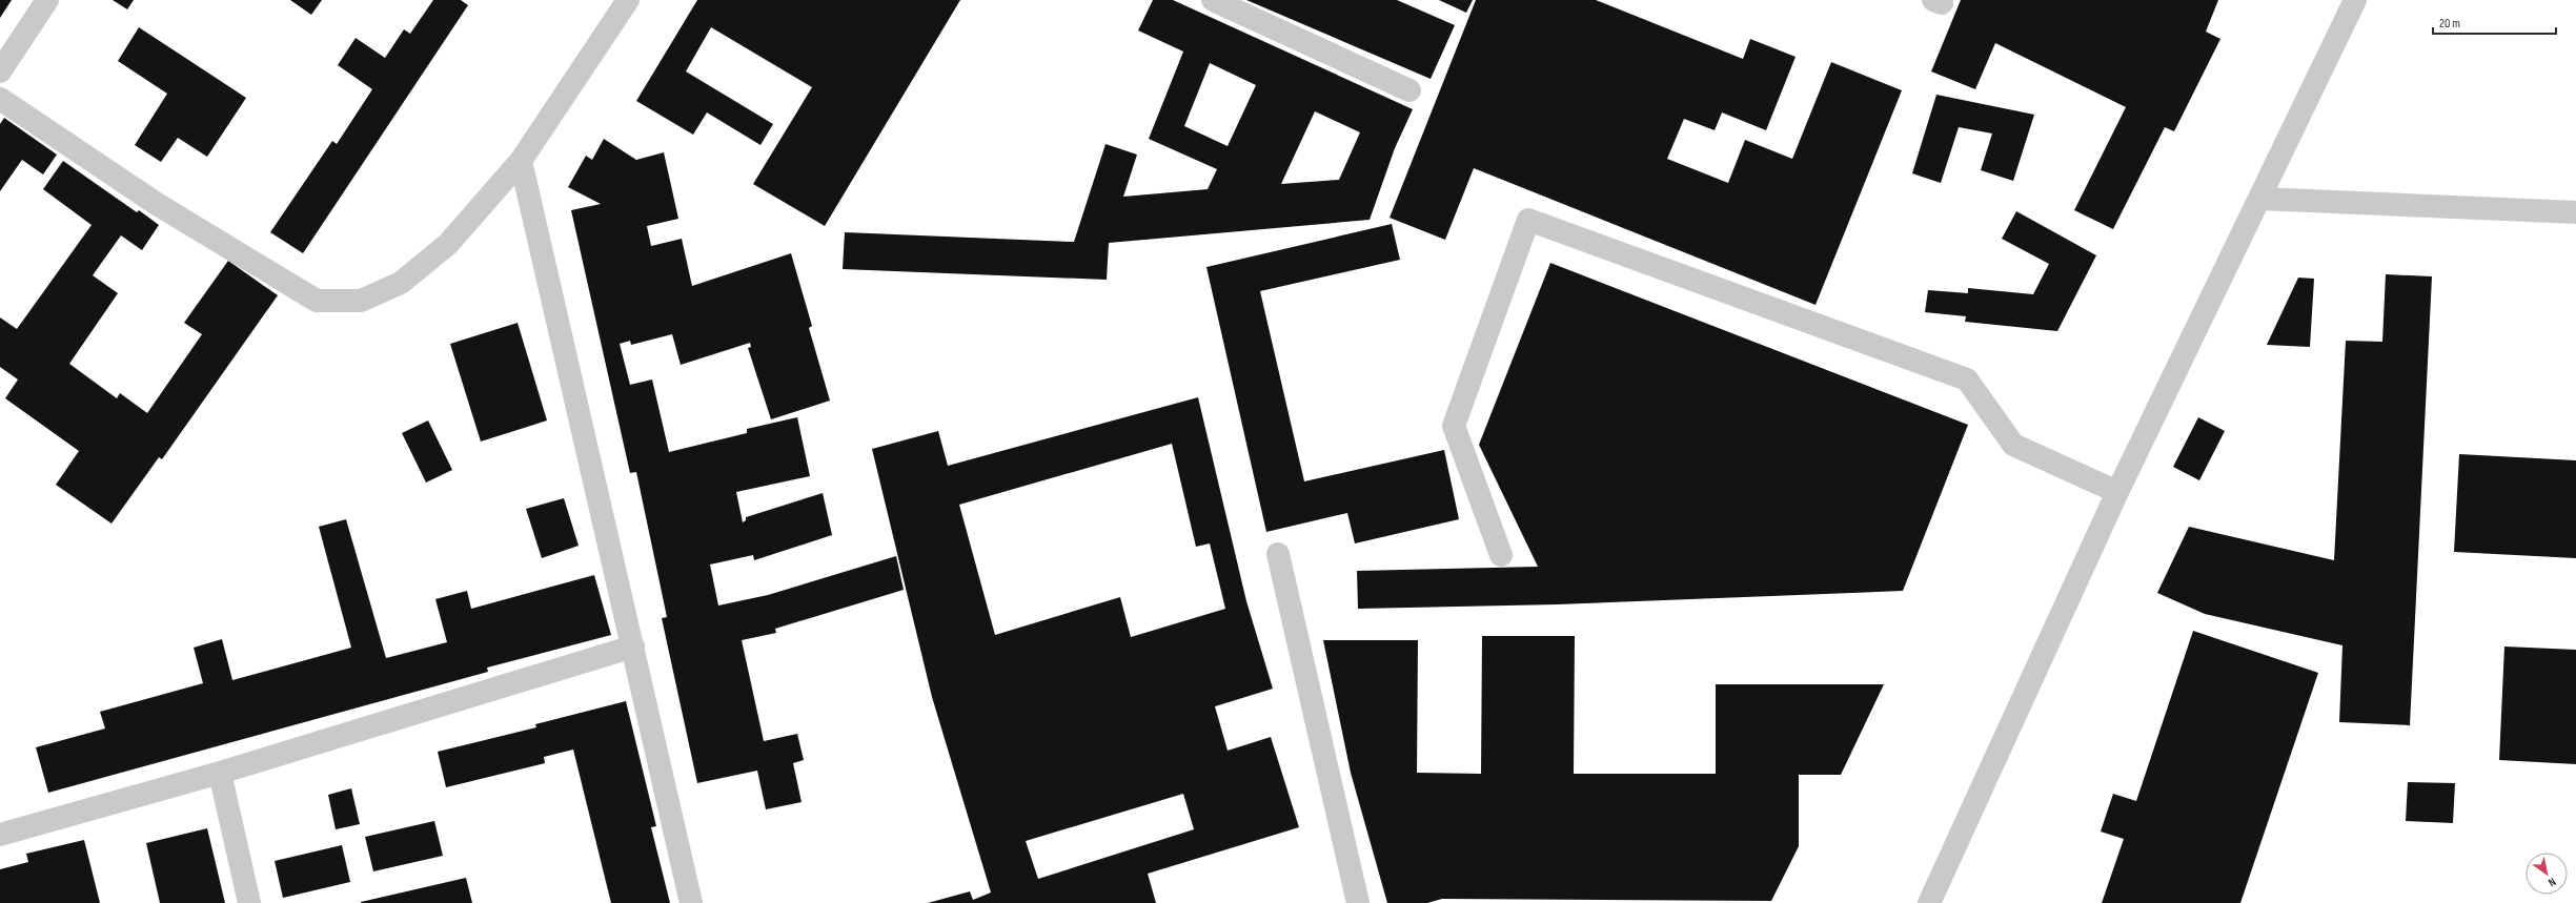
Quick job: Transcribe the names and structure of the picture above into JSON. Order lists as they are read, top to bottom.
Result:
{
  "scale_bar": "20 m",
  "north": "bottom right"
}
